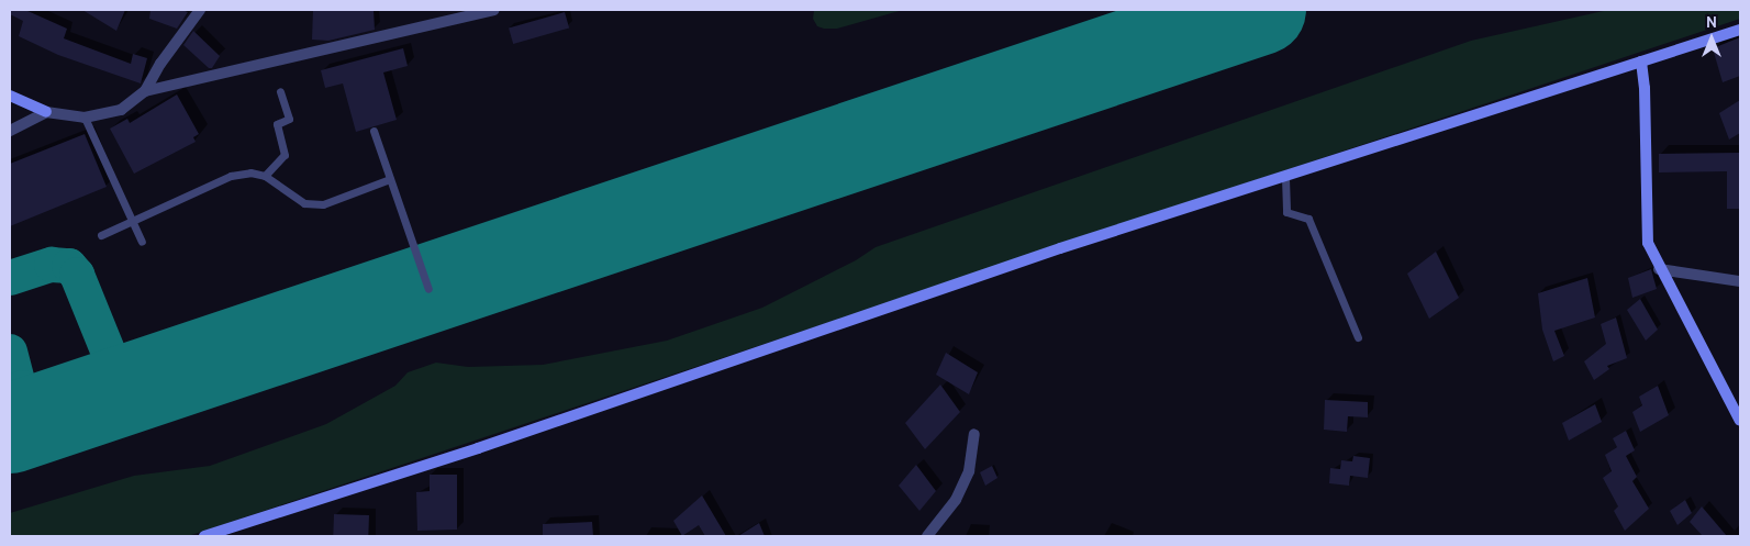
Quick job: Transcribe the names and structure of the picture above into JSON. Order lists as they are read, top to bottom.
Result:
{
  "north": "top"
}
